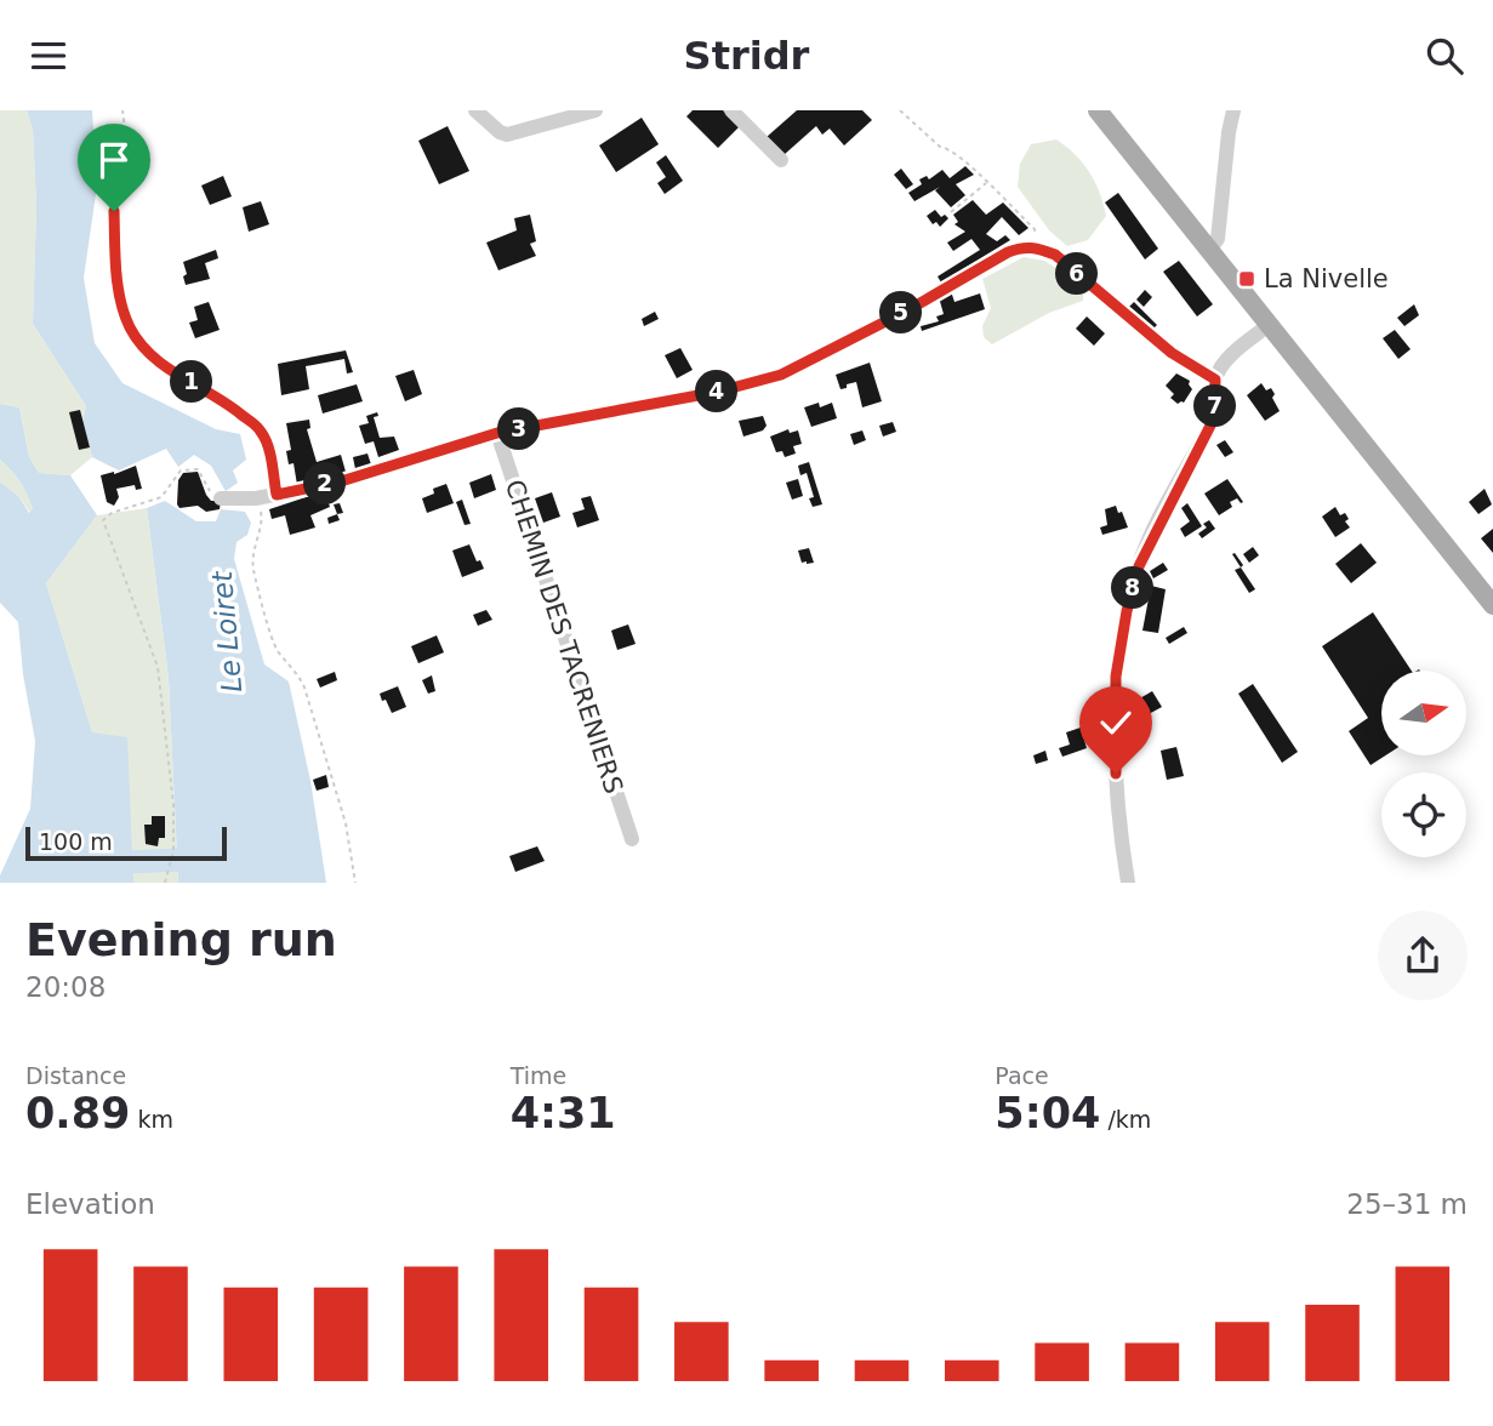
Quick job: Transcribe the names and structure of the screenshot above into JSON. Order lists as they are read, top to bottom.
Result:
{
  "streets": {
    "street": ["CHEMIN DES TACRENIERS"]
  },
  "water": ["Le Loiret"],
  "places": {
    "transit": ["La Nivelle"]
  },
  "scale_bar": "100 m",
  "north": "right",
  "page": {
    "header": "Stridr",
    "pins": [
      "6",
      "5",
      "1",
      "4",
      "7",
      "3",
      "2",
      "8"
    ],
    "scale": "100 m",
    "heading": ["Evening run", "20:08"],
    "stats": [
      ["Distance", "0.89 km"],
      ["Time", "4:31"],
      ["Pace", "5:04 /km"]
    ],
    "chart": ["Elevation", "25–31 m"]
  }
}
